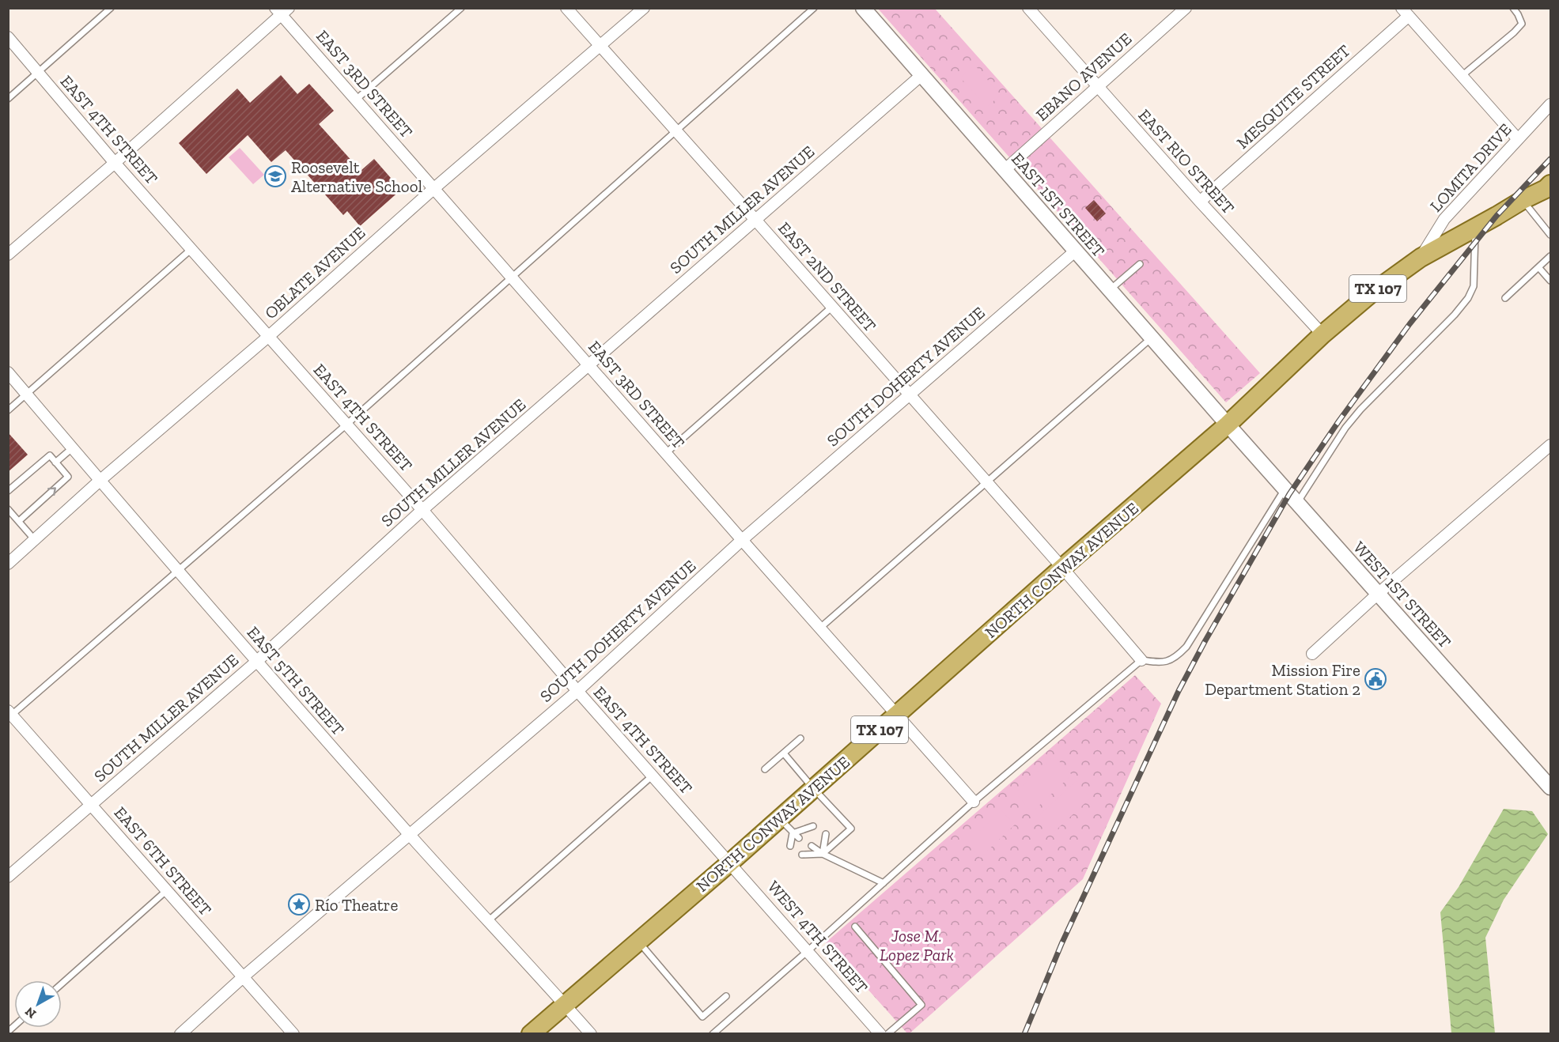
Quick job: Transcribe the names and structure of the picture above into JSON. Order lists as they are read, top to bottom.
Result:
{
  "streets": {
    "main road": ["TX 107", "NORTH CONWAY AVENUE"],
    "street": [
      "EBANO AVENUE",
      "EAST 3RD STREET",
      "MESQUITE STREET",
      "EAST 4TH STREET",
      "EAST RIO STREET",
      "LOMITA DRIVE",
      "EAST 1ST STREET",
      "SOUTH MILLER AVENUE",
      "OBLATE AVENUE",
      "EAST 2ND STREET",
      "SOUTH DOHERTY AVENUE",
      "WEST 1ST STREET",
      "EAST 5TH STREET",
      "EAST 6TH STREET",
      "WEST 4TH STREET"
    ]
  },
  "crossings": [
    ["EBANO AVENUE", "EAST RIO STREET"],
    ["EBANO AVENUE", "EAST 1ST STREET"],
    ["EAST 3RD STREET", "SOUTH MILLER AVENUE"],
    ["EAST 3RD STREET", "OBLATE AVENUE"],
    ["EAST 3RD STREET", "SOUTH DOHERTY AVENUE"],
    ["EAST 3RD STREET", "NORTH CONWAY AVENUE"],
    ["MESQUITE STREET", "EAST RIO STREET"],
    ["EAST 4TH STREET", "SOUTH MILLER AVENUE"],
    ["EAST 4TH STREET", "OBLATE AVENUE"],
    ["EAST 4TH STREET", "SOUTH DOHERTY AVENUE"],
    ["EAST 4TH STREET", "NORTH CONWAY AVENUE"],
    ["EAST 4TH STREET", "WEST 4TH STREET"],
    ["EAST RIO STREET", "TX 107"],
    ["LOMITA DRIVE", "TX 107"],
    ["EAST 1ST STREET", "SOUTH MILLER AVENUE"],
    ["EAST 1ST STREET", "TX 107"],
    ["EAST 1ST STREET", "SOUTH DOHERTY AVENUE"],
    ["EAST 1ST STREET", "NORTH CONWAY AVENUE"],
    ["EAST 1ST STREET", "WEST 1ST STREET"],
    ["SOUTH MILLER AVENUE", "EAST 2ND STREET"],
    ["SOUTH MILLER AVENUE", "EAST 5TH STREET"],
    ["SOUTH MILLER AVENUE", "EAST 6TH STREET"],
    ["OBLATE AVENUE", "EAST 2ND STREET"],
    ["OBLATE AVENUE", "EAST 5TH STREET"],
    ["EAST 2ND STREET", "SOUTH DOHERTY AVENUE"],
    ["EAST 2ND STREET", "NORTH CONWAY AVENUE"],
    ["TX 107", "NORTH CONWAY AVENUE"],
    ["TX 107", "WEST 1ST STREET"],
    ["SOUTH DOHERTY AVENUE", "EAST 5TH STREET"],
    ["SOUTH DOHERTY AVENUE", "EAST 6TH STREET"],
    ["NORTH CONWAY AVENUE", "WEST 1ST STREET"],
    ["NORTH CONWAY AVENUE", "EAST 5TH STREET"],
    ["NORTH CONWAY AVENUE", "WEST 4TH STREET"]
  ],
  "parks": ["Jose M. Lopez Park"],
  "places": {
    "school or university": ["Roosevelt Alternative School"],
    "public building": ["Mission Fire Department Station 2"],
    "place": ["Río Theatre"]
  },
  "north": "bottom left"
}
